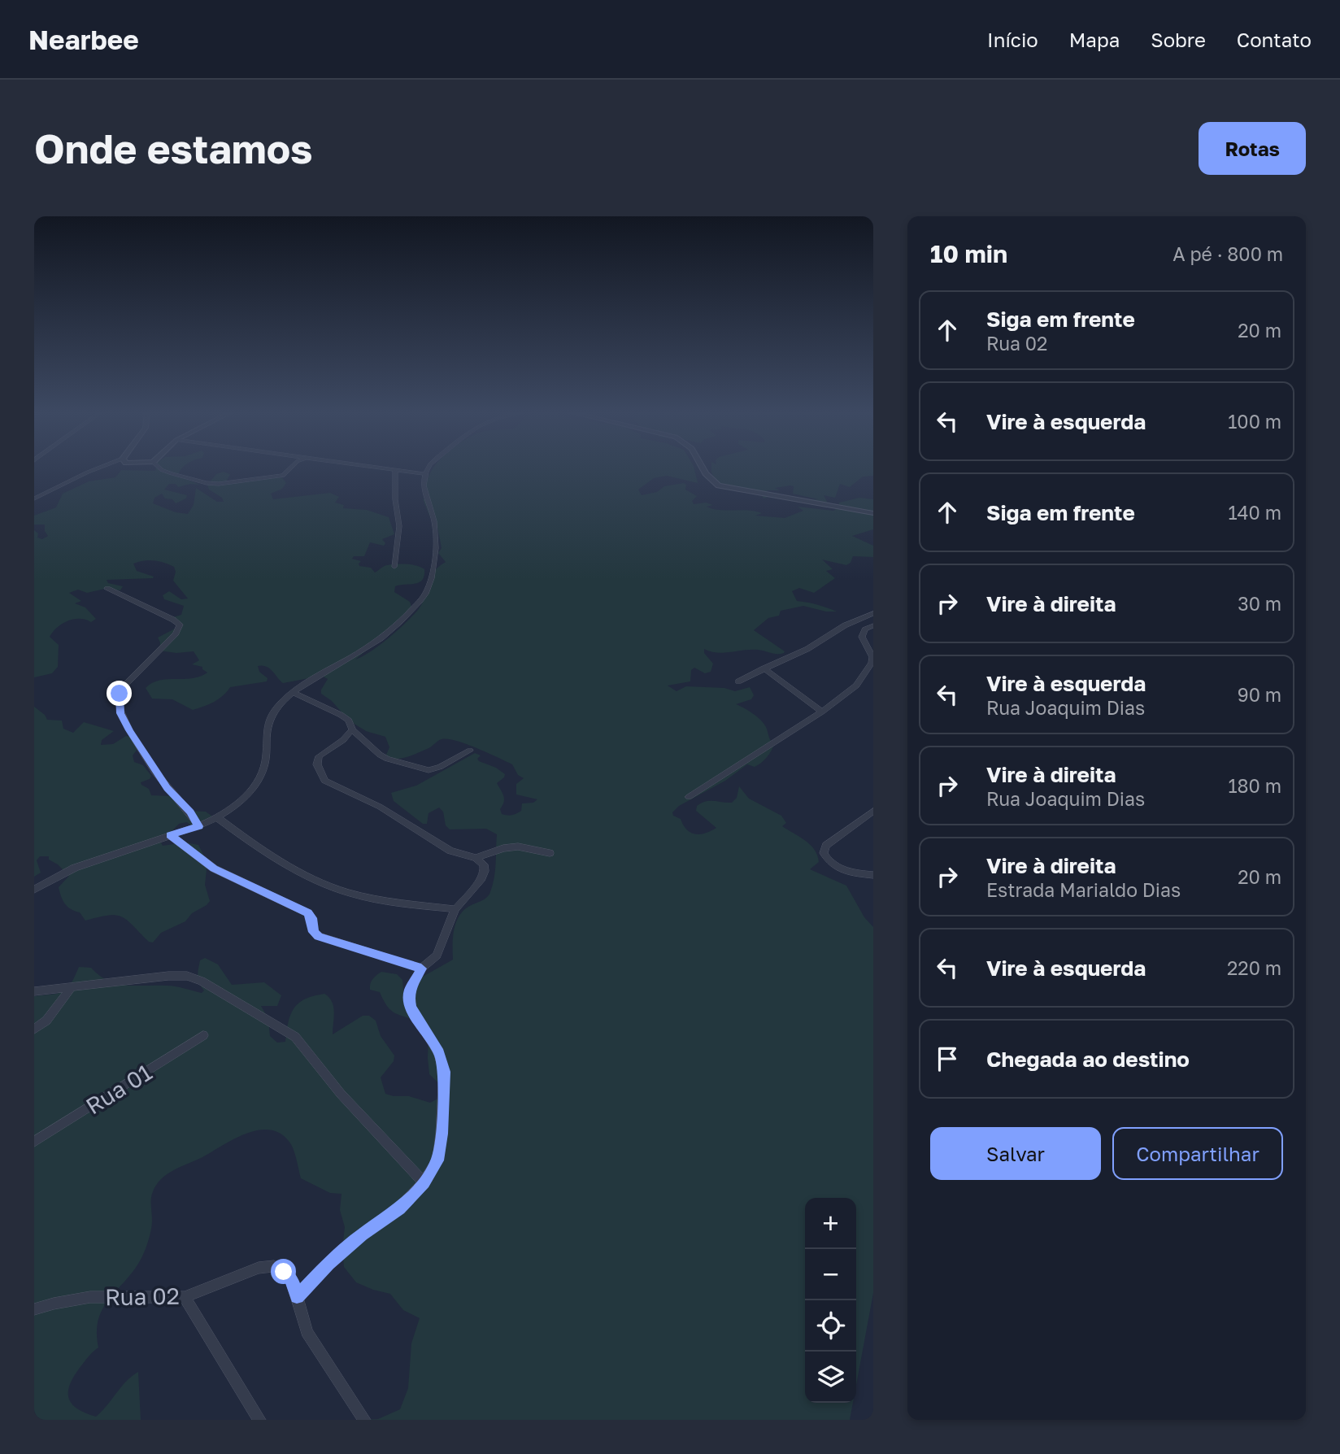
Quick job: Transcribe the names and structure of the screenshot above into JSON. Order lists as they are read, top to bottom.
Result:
{
  "streets": {
    "street": ["Rua 01", "Rua 02"]
  },
  "page": {
    "header": "Nearbee",
    "nav": [
      "Início",
      "Mapa",
      "Sobre",
      "Contato"
    ],
    "buttons": [
      "Rotas",
      ["Salvar", "Compartilhar"]
    ],
    "title": "Onde estamos",
    "heading": ["10 min", "A pé · 800 m"],
    "list": [
      ["Siga em frente", "Rua 02", "20 m"],
      ["Vire à esquerda", "100 m"],
      ["Siga em frente", "140 m"],
      ["Vire à direita", "30 m"],
      ["Vire à esquerda", "Rua Joaquim Dias", "90 m"],
      ["Vire à direita", "Rua Joaquim Dias", "180 m"],
      ["Vire à direita", "Estrada Marialdo Dias", "20 m"],
      ["Vire à esquerda", "220 m"],
      "Chegada ao destino"
    ],
    "map_buttons": ["+", "−"]
  }
}
